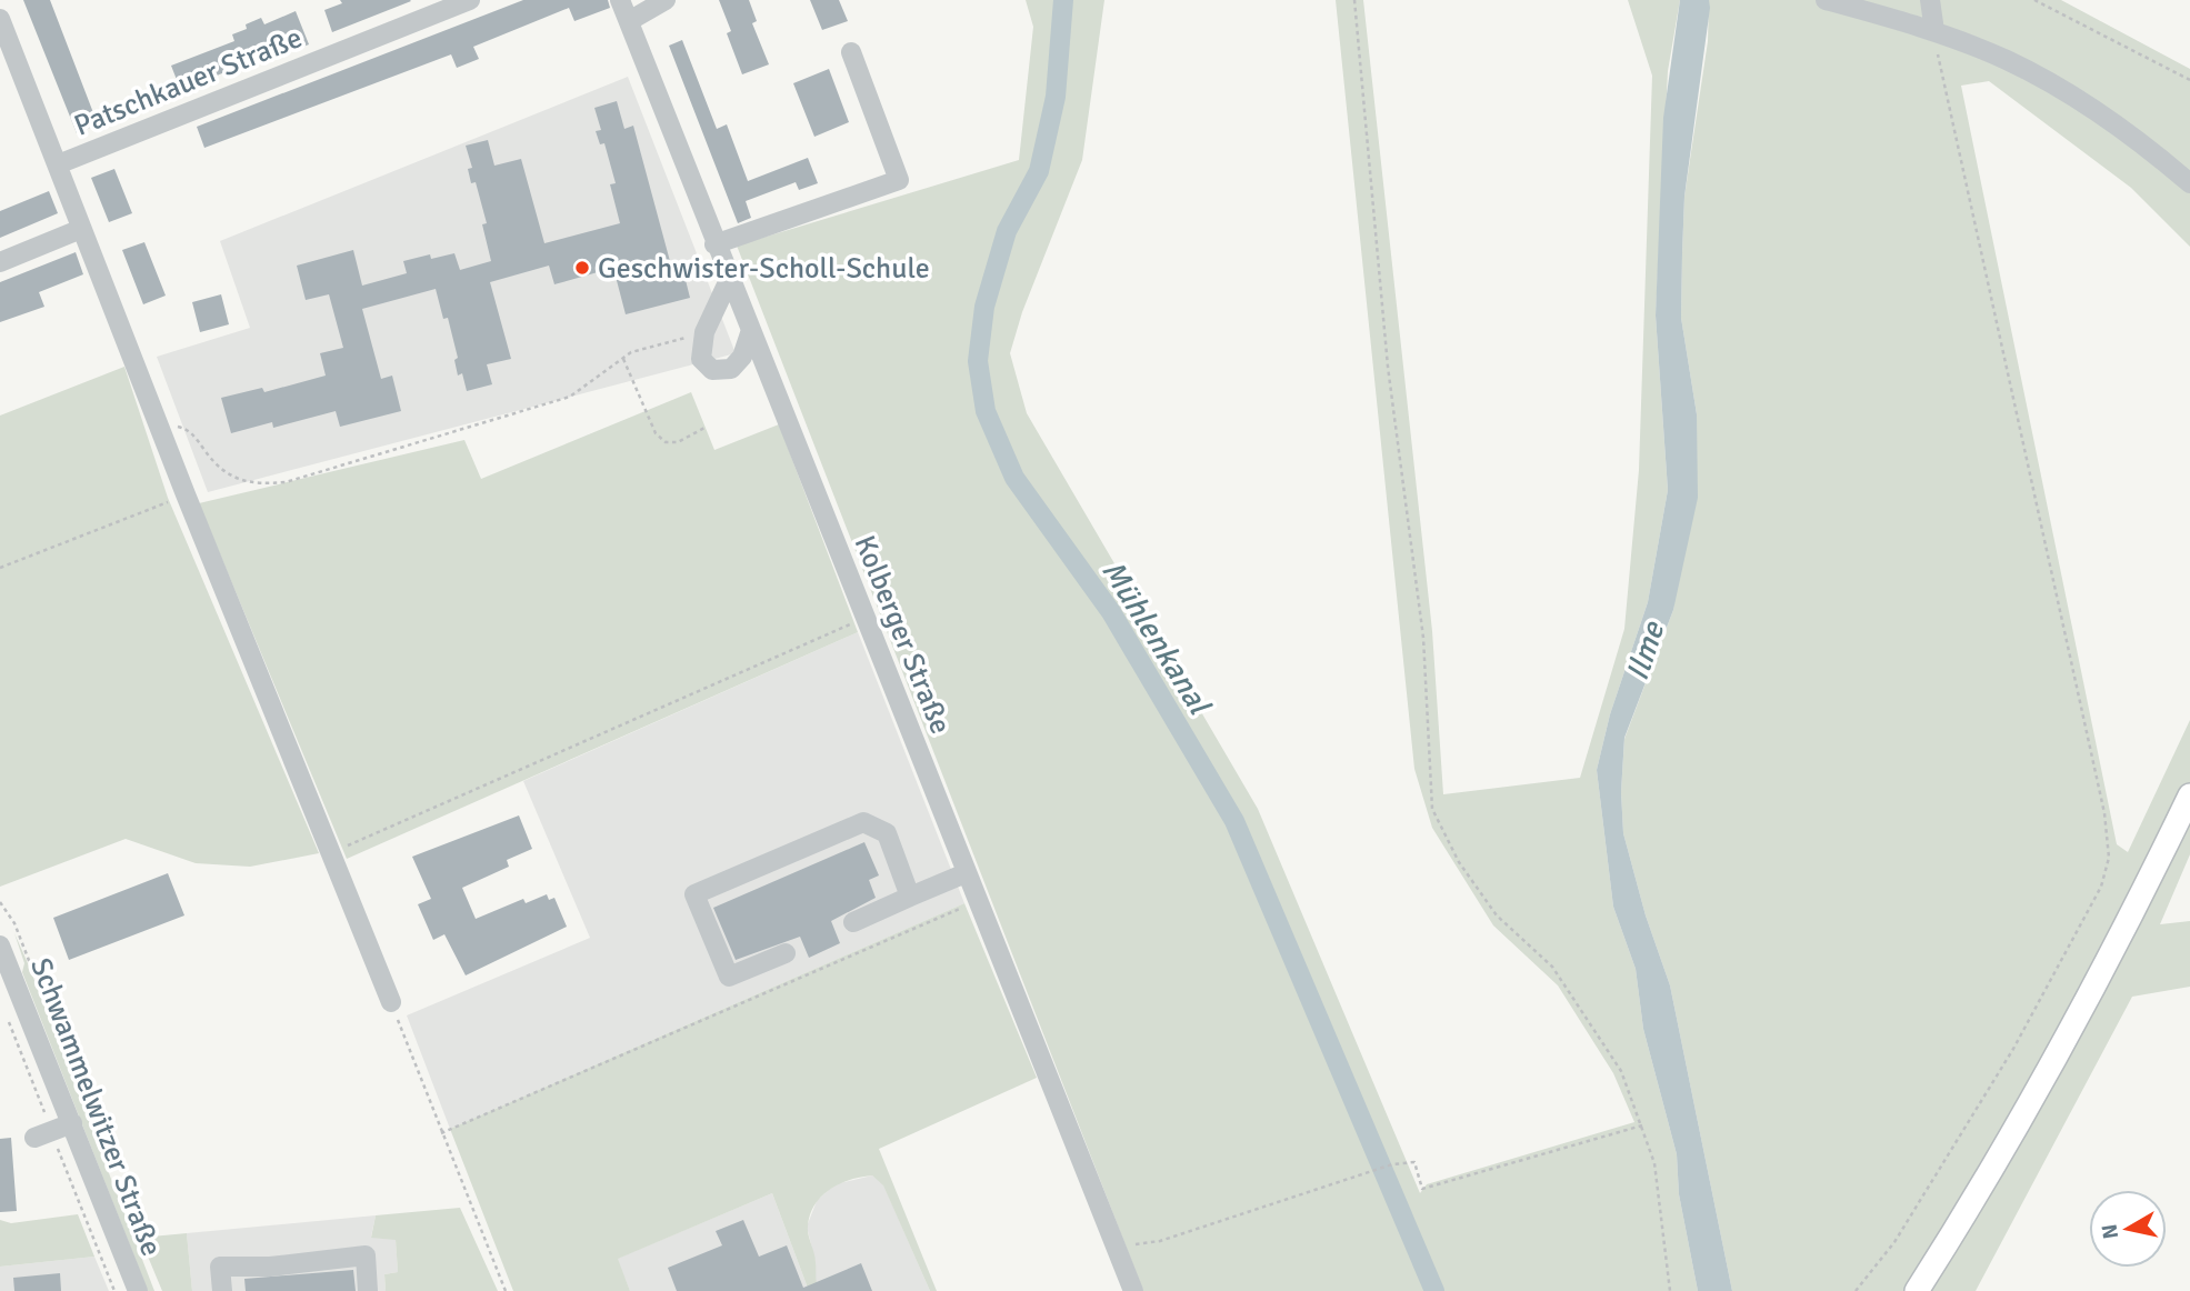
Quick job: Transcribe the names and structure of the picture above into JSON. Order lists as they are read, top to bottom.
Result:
{
  "streets": {
    "street": ["Patschkauer Straße", "Kolberger Straße", "Schwammelwitzer Straße"]
  },
  "water": ["Mühlenkanal", "Ilme"],
  "places": ["Geschwister-Scholl-Schule"],
  "north": "left"
}
